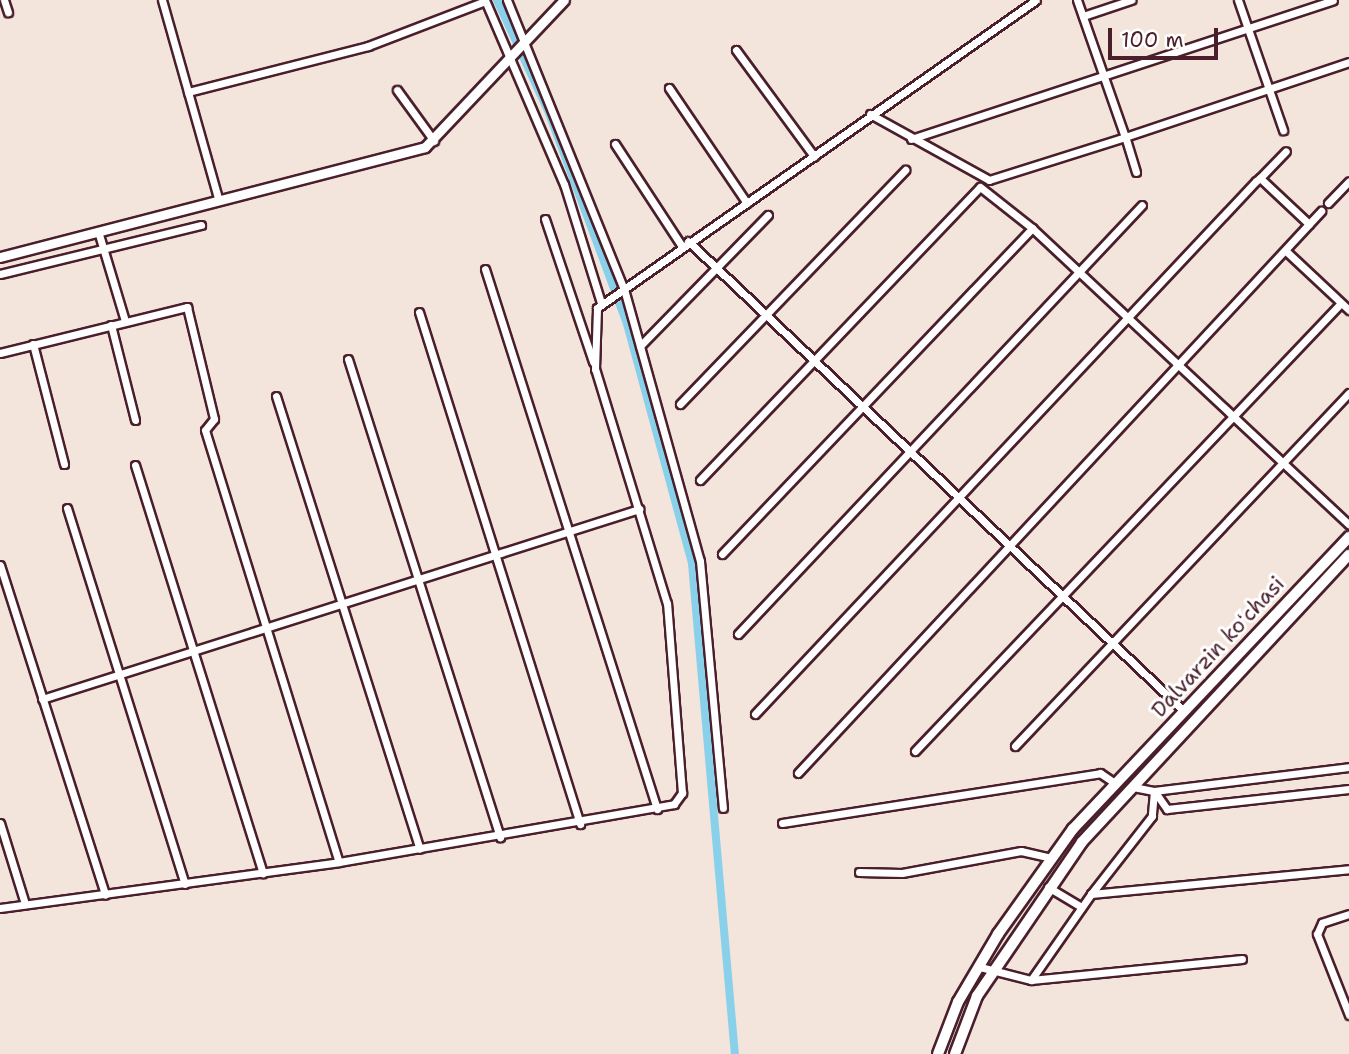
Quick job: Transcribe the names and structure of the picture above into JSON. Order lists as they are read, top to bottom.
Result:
{
  "streets": {
    "main road": ["Dalvarzin koʻchasi"]
  },
  "scale_bar": "100 m"
}
